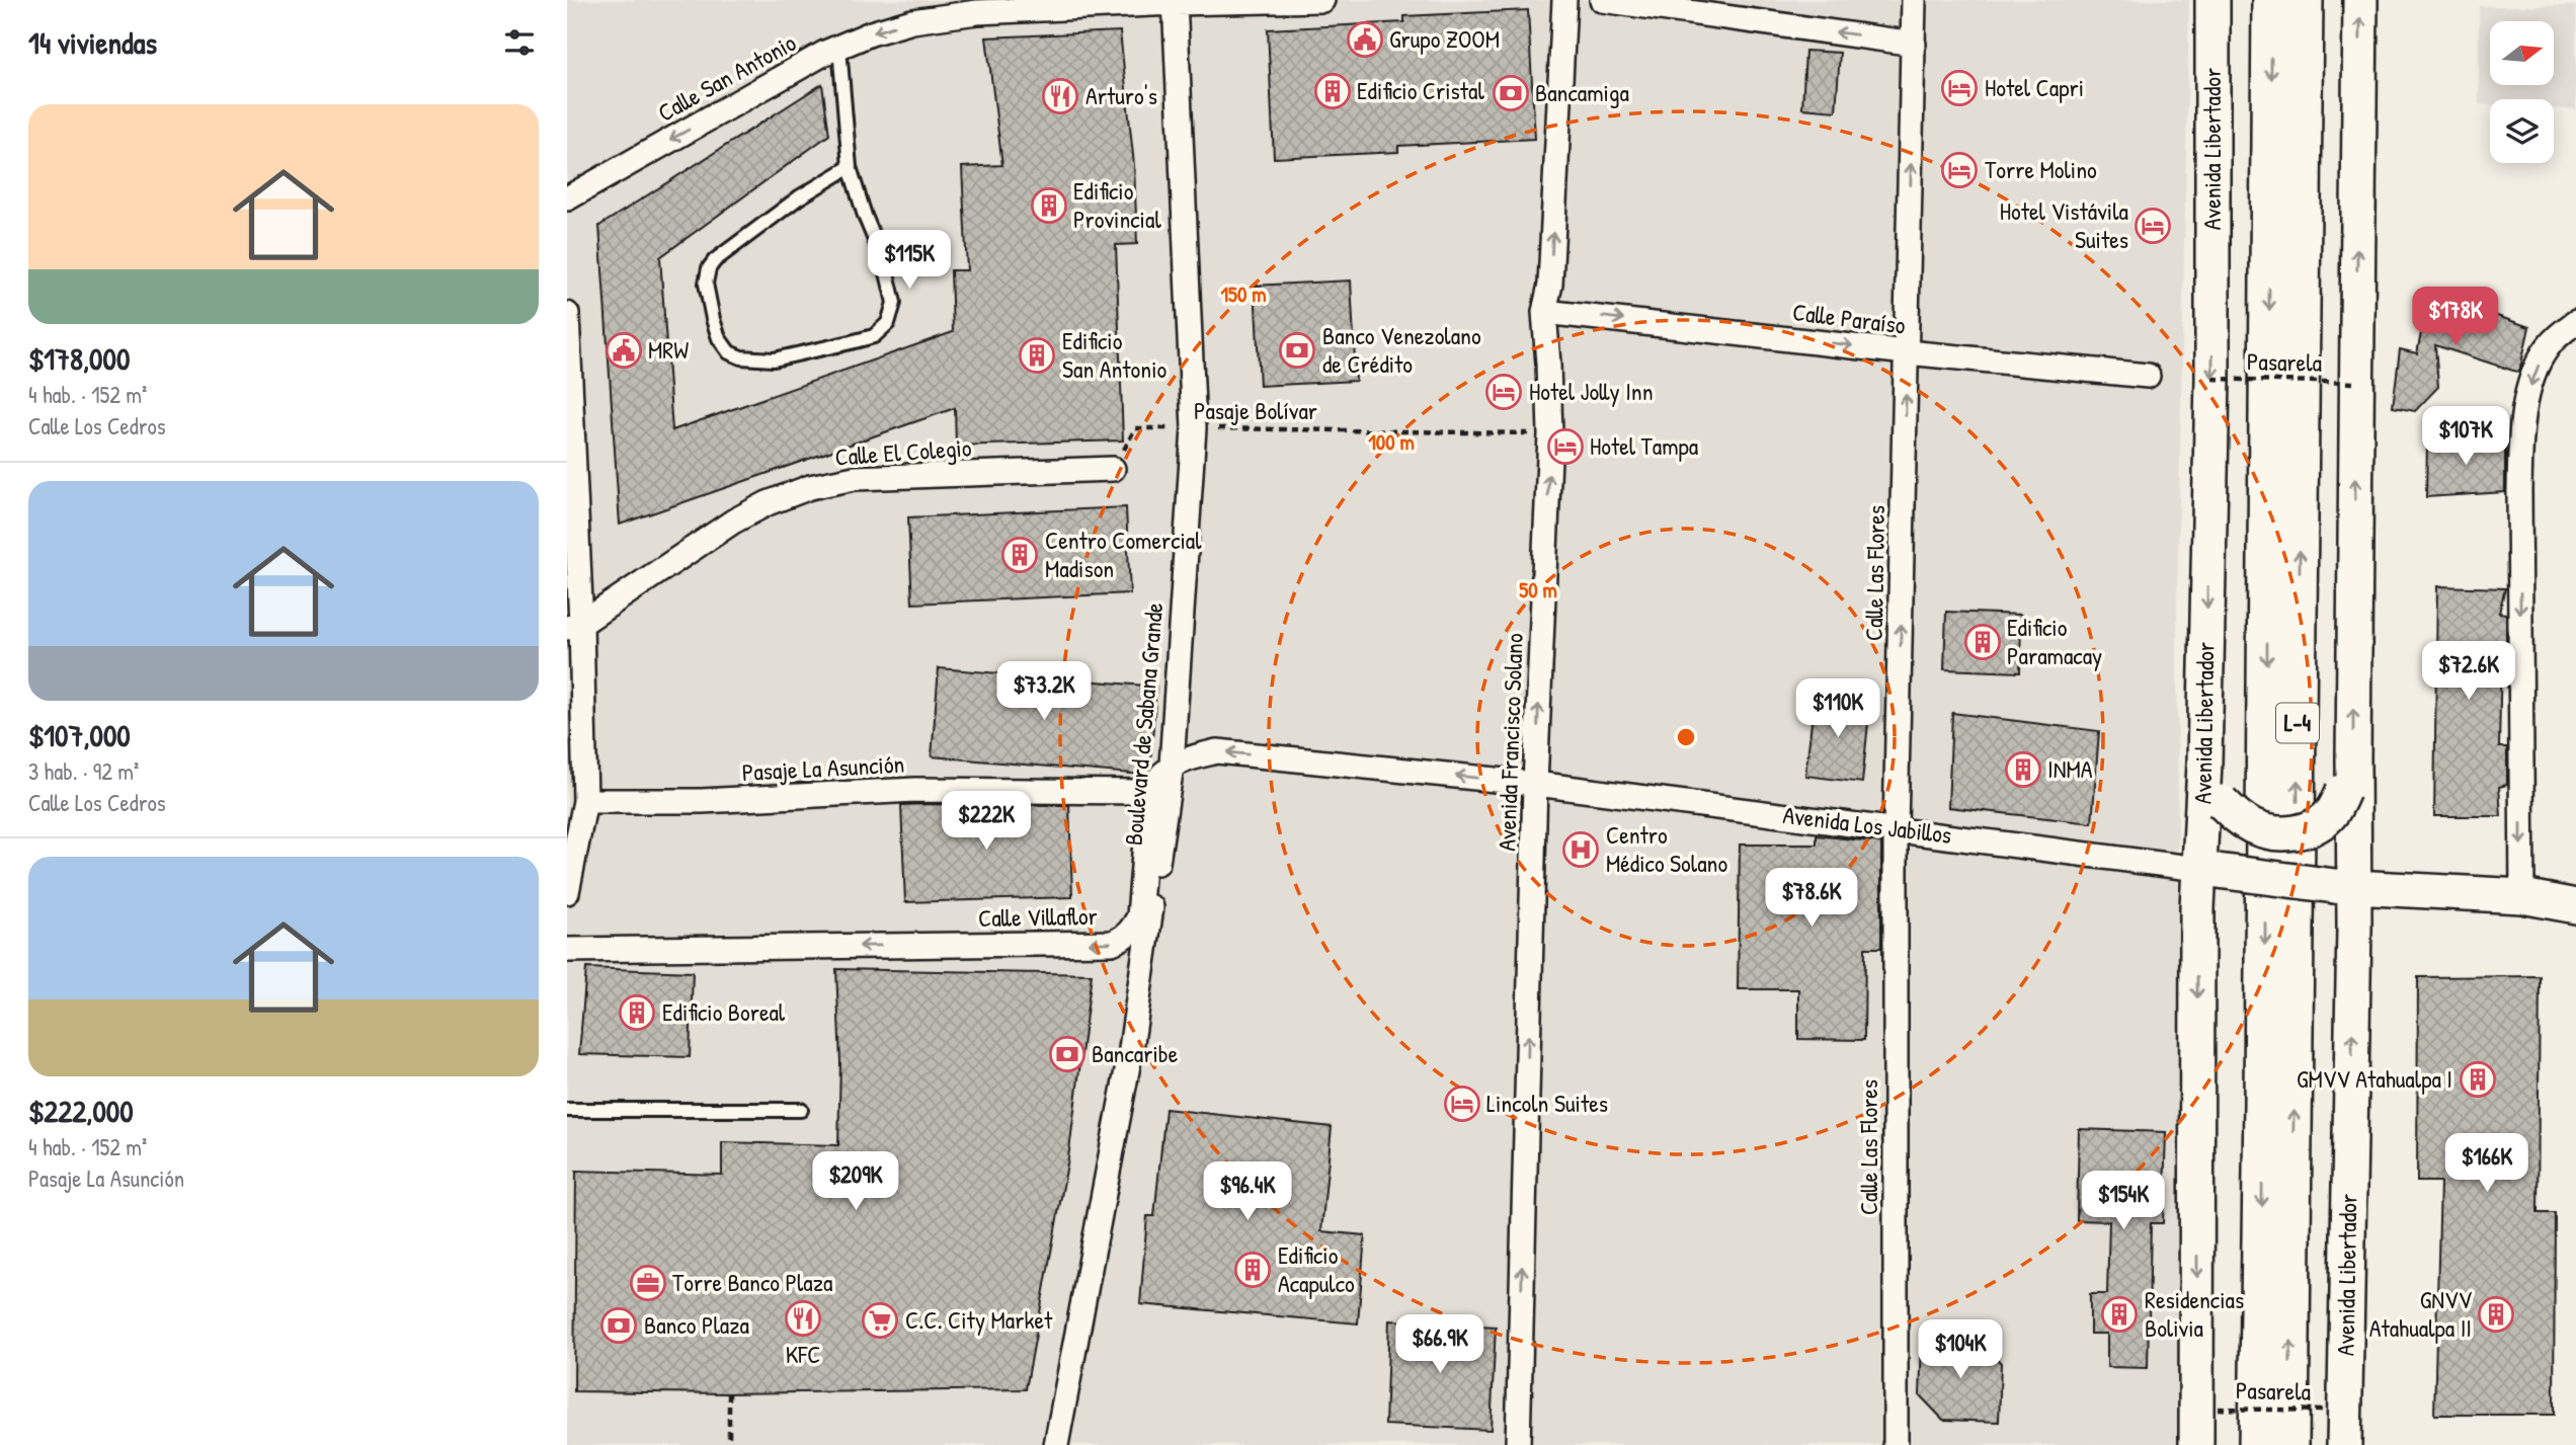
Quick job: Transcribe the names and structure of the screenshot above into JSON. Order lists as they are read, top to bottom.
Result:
{
  "streets": {
    "main road": ["Avenida Libertador", "L-4"],
    "street": [
      "Calle San Antonio",
      "Calle Paraíso",
      "Calle El Colegio",
      "Calle Las Flores",
      "Boulevard de Sabana Grande",
      "Avenida Francisco Solano",
      "Pasaje La Asunción",
      "Avenida Los Jabillos",
      "Calle Villaflor"
    ],
    "path": ["Pasarela", "Pasaje Bolívar"]
  },
  "crossings": [
    ["Calle San Antonio", "Boulevard de Sabana Grande"],
    ["Avenida Libertador", "Pasarela"],
    ["Avenida Libertador", "L-4"],
    ["Avenida Libertador", "Avenida Los Jabillos"],
    ["Calle Paraíso", "Calle Las Flores"],
    ["Calle Paraíso", "Avenida Francisco Solano"],
    ["Pasaje Bolívar", "Calle El Colegio"],
    ["Pasaje Bolívar", "Boulevard de Sabana Grande"],
    ["Pasaje Bolívar", "Avenida Francisco Solano"],
    ["Calle Las Flores", "Avenida Los Jabillos"],
    ["Avenida Francisco Solano", "Avenida Los Jabillos"],
    ["Pasaje La Asunción", "Calle Villaflor"]
  ],
  "one_way": [
    "Calle San Antonio",
    "Calle Paraíso",
    "Calle Las Flores",
    "Avenida Francisco Solano",
    "Calle Villaflor"
  ],
  "places": {
    "public building": ["Grupo ZOOM", "MRW"],
    "hotel": [
      "Hotel Capri",
      "Torre Molino",
      "Hotel Vistávila Suites",
      "Hotel Jolly Inn",
      "Hotel Tampa",
      "Lincoln Suites"
    ],
    "building": [
      "Edificio Cristal",
      "Edificio Provincial",
      "Edificio San Antonio",
      "Centro Comercial Madison",
      "Edificio Paramacay",
      "INMA",
      "Edificio Boreal",
      "GMVV Atahualpa I",
      "Edificio Acapulco",
      "Residencias Bolivia",
      "GNVV Atahualpa II"
    ],
    "bank": [
      "Bancamiga",
      "Banco Venezolano de Crédito",
      "Bancaribe",
      "Banco Plaza"
    ],
    "restaurant": ["Arturo's", "KFC"],
    "hospital": ["Centro Médico Solano"],
    "office": ["Torre Banco Plaza"],
    "supermarket": ["C.C. City Market"]
  },
  "north": "right",
  "page": {
    "heading": "14 viviendas",
    "list": [
      {
        "name": "$178,000",
        "note": "4 hab. · 152 m² · Calle Los Cedros"
      },
      {
        "name": "$107,000",
        "note": "3 hab. · 92 m² · Calle Los Cedros"
      },
      {
        "name": "$222,000",
        "note": "4 hab. · 152 m² · Pasaje La Asunción"
      }
    ],
    "price": [
      "$115K",
      "$178K",
      "$107K",
      "$72.6K",
      "$73.2K",
      "$110K",
      "$222K",
      "$78.6K",
      "$166K",
      "$209K",
      "$96.4K",
      "$154K",
      "$66.9K",
      "$104K"
    ]
  },
  "rings": ["150 m", "100 m", "50 m"]
}
